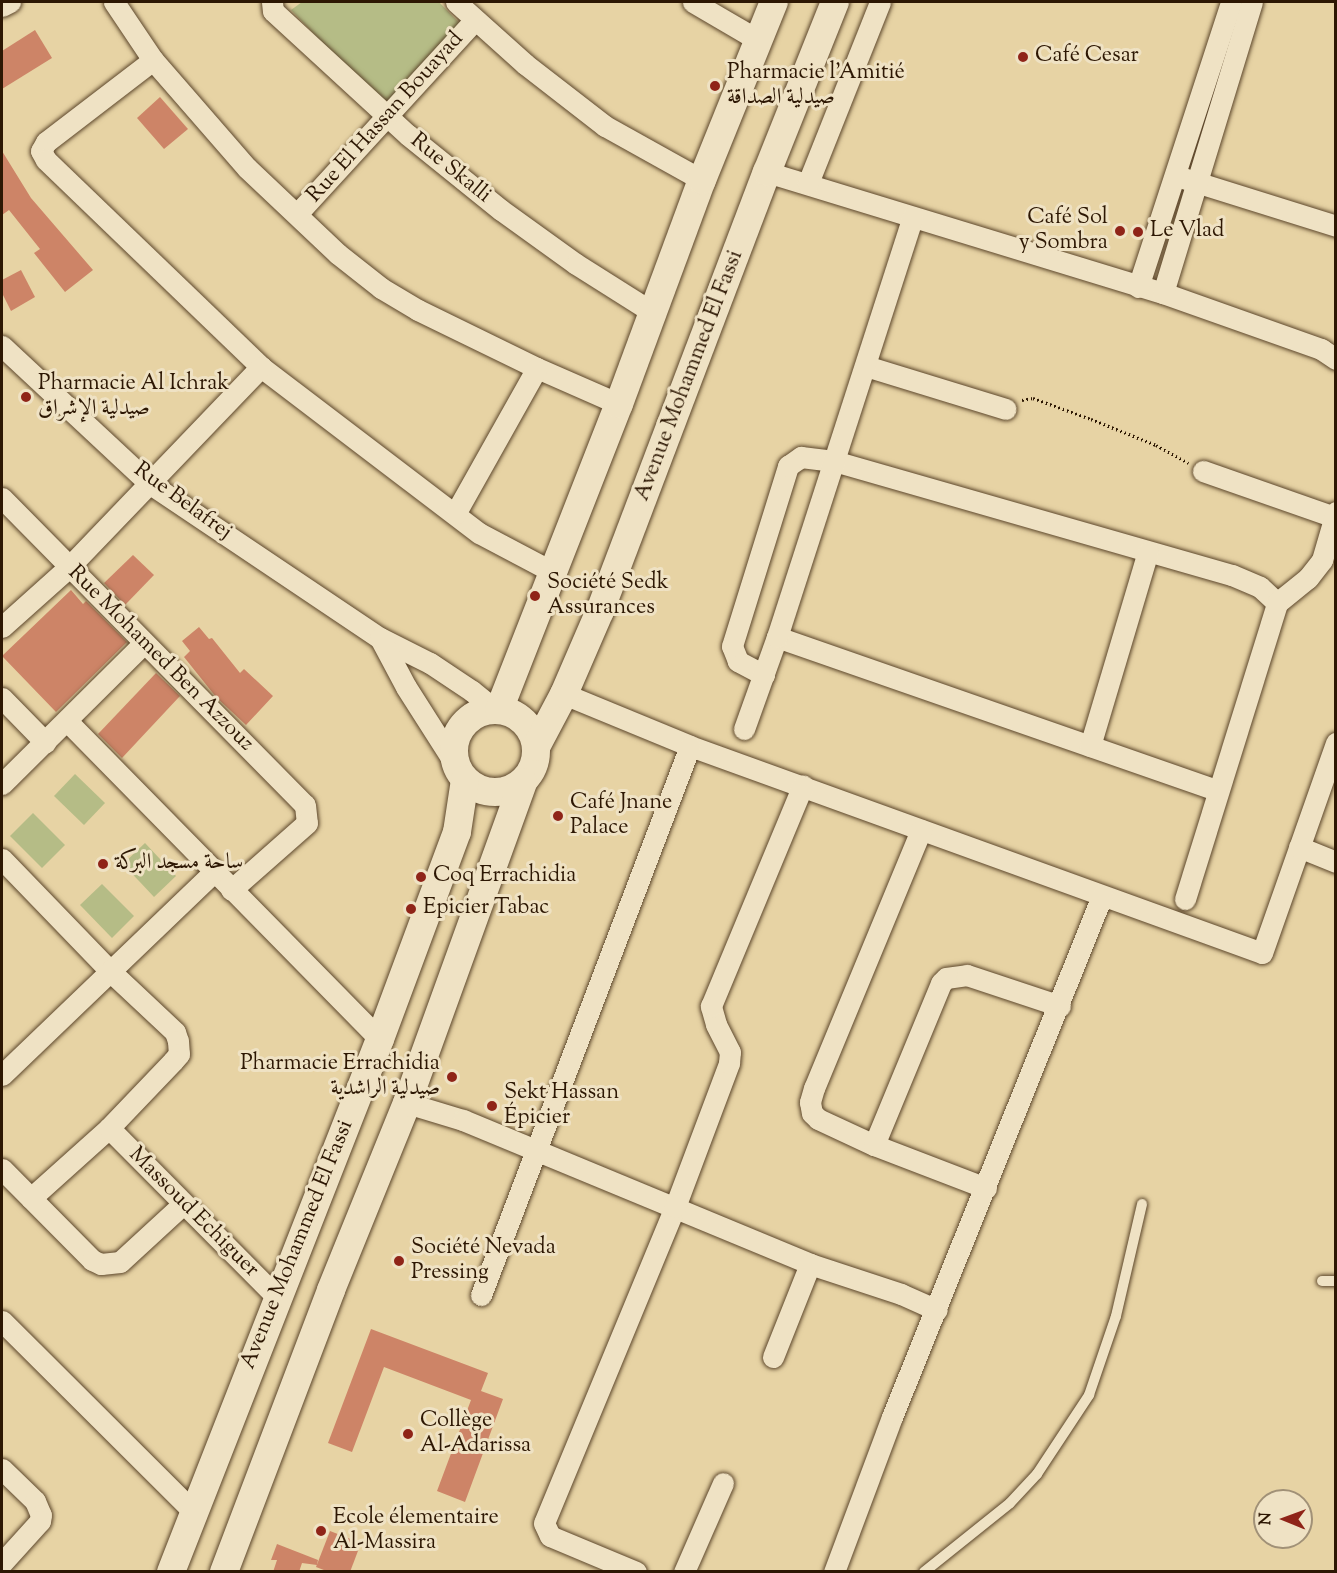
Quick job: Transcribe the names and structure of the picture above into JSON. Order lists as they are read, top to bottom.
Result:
{
  "streets": {
    "main road": ["Avenue Mohammed El Fassi"],
    "street": [
      "Rue El Hassan Bouayad",
      "Rue Skalli",
      "Rue Belafrej",
      "Rue Mohamed Ben Azzouz",
      "Massoud Echiguer"
    ]
  },
  "crossings": [
    ["Rue El Hassan Bouayad", "Rue Skalli"],
    ["Avenue Mohammed El Fassi", "Rue Belafrej"],
    ["Avenue Mohammed El Fassi", "Massoud Echiguer"]
  ],
  "places": [
    "Café Cesar",
    "Pharmacie l'Amitié صيدلية الصداقة",
    "Café Sol y Sombra",
    "Le Vlad",
    "Pharmacie Al Ichrak صيدلية الإشراق",
    "Société Sedk Assurances",
    "Café Jnane Palace",
    "ساحة مسجد البركة",
    "Coq Errachidia",
    "Epicier Tabac",
    "Pharmacie Errachidia صيدلية الراشدية",
    "Sekt Hassan Épicier",
    "Société Nevada Pressing",
    "Collège Al-Adarissa",
    "Ecole élementaire Al-Massira"
  ],
  "north": "left"
}
